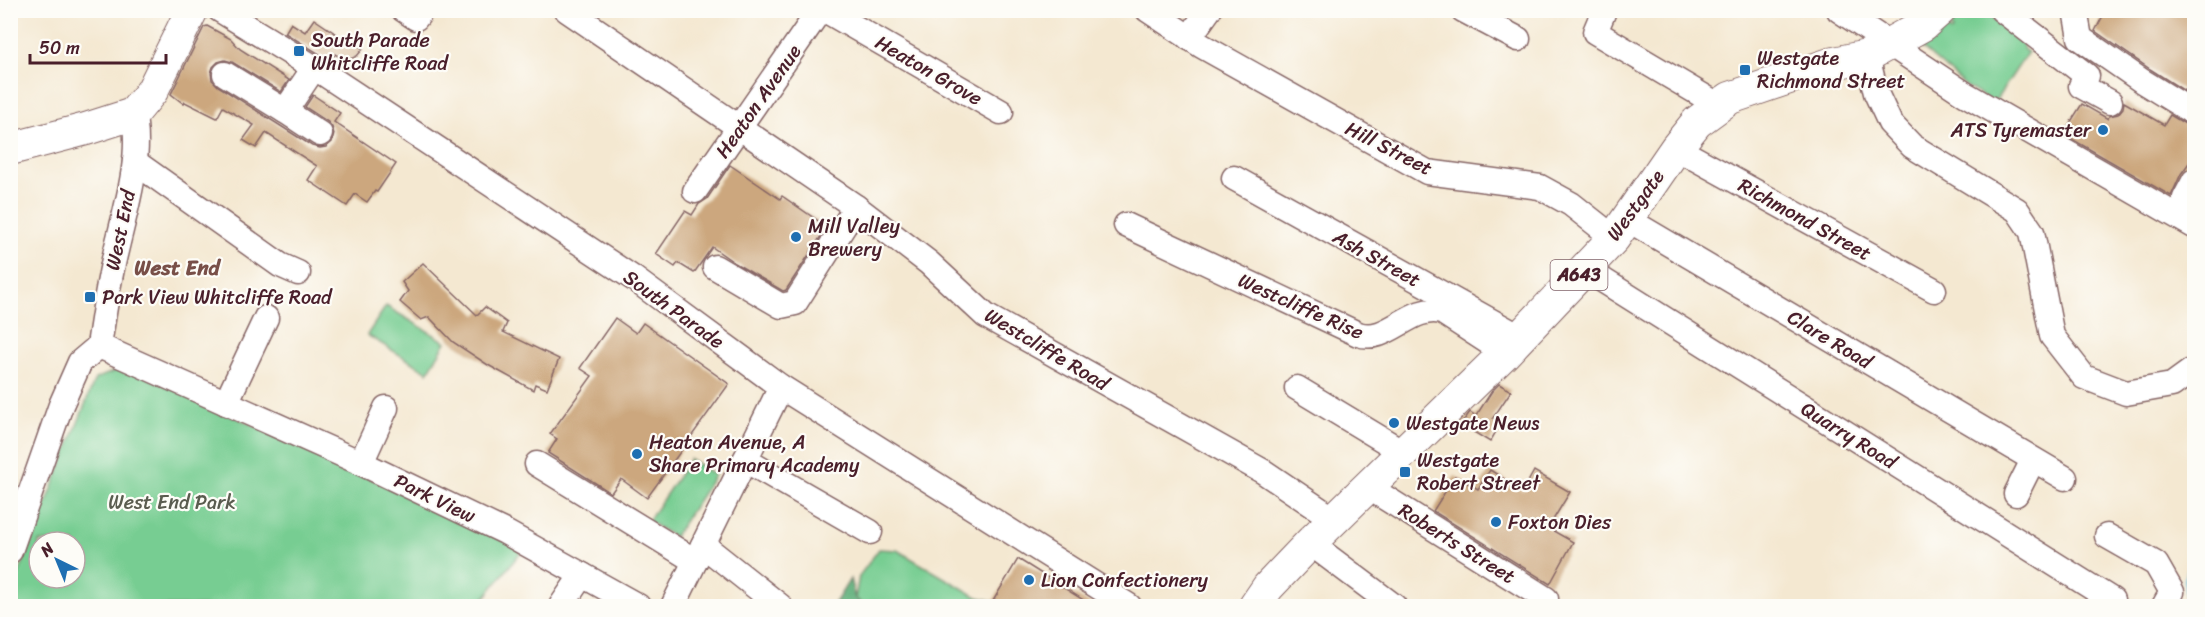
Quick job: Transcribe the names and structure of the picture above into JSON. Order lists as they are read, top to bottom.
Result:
{
  "streets": {
    "main road": ["Westgate", "A643"],
    "street": [
      "Heaton Grove",
      "Heaton Avenue",
      "Hill Street",
      "Richmond Street",
      "West End",
      "Ash Street",
      "Westcliffe Rise",
      "South Parade",
      "Clare Road",
      "Westcliffe Road",
      "Quarry Road",
      "Park View",
      "Roberts Street"
    ]
  },
  "crossings": [
    ["Heaton Avenue", "Westcliffe Road"],
    ["Hill Street", "Westgate"],
    ["Hill Street", "Clare Road"],
    ["Westgate", "Richmond Street"],
    ["Westgate", "Ash Street"],
    ["Westgate", "Westcliffe Rise"],
    ["Westgate", "Clare Road"],
    ["Westgate", "Westcliffe Road"],
    ["Westgate", "Quarry Road"],
    ["Westgate", "Roberts Street"],
    ["West End", "Park View"],
    ["Ash Street", "Westcliffe Rise"]
  ],
  "districts": ["West End"],
  "parks": ["West End Park"],
  "places": {
    "transit": [
      "South Parade Whitcliffe Road",
      "Westgate Richmond Street",
      "Park View Whitcliffe Road",
      "Westgate Robert Street"
    ],
    "other": [
      "ATS Tyremaster",
      "Mill Valley Brewery",
      "Westgate News",
      "Heaton Avenue, A Share Primary Academy",
      "Foxton Dies",
      "Lion Confectionery"
    ]
  },
  "scale_bar": "50 m",
  "north": "top left"
}
